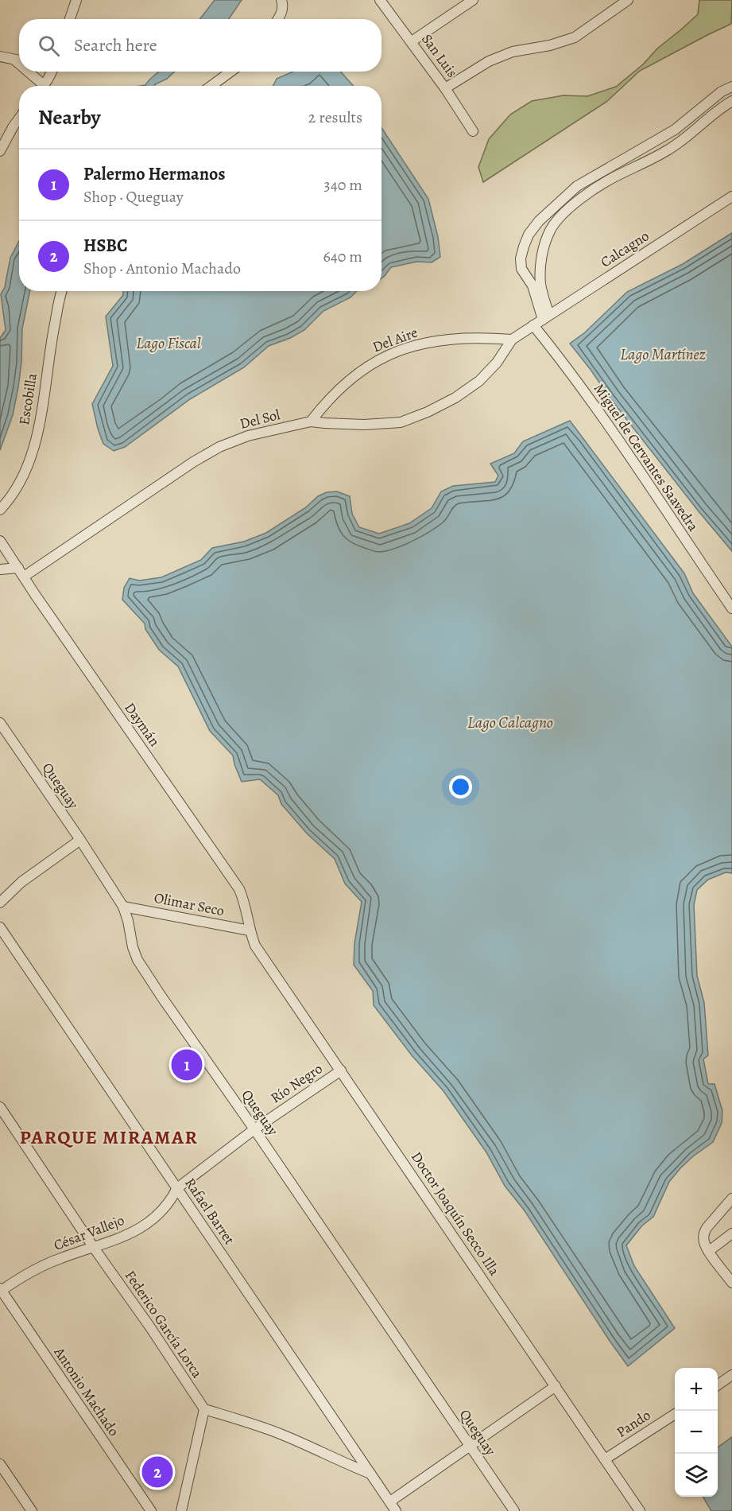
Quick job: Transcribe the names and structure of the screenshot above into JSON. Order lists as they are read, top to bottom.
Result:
{
  "streets": {
    "street": [
      "San Luis",
      "Calcagno",
      "Del Aire",
      "Escobilla",
      "Del Sol",
      "Miguel de Cervantes Saavedra",
      "Daymán",
      "Queguay",
      "Olimar Seco",
      "Río Negro",
      "Rafael Barret",
      "Doctor Joaquín Secco Illa",
      "César Vallejo",
      "Federico García Lorca",
      "Antonio Machado",
      "Pando"
    ]
  },
  "crossings": [
    ["Calcagno", "Del Aire"],
    ["Calcagno", "Del Sol"],
    ["Calcagno", "Miguel de Cervantes Saavedra"],
    ["Del Aire", "Del Sol"],
    ["Del Sol", "Daymán"],
    ["Daymán", "Olimar Seco"],
    ["Daymán", "Doctor Joaquín Secco Illa"],
    ["Queguay", "Olimar Seco"],
    ["Queguay", "Río Negro"],
    ["Olimar Seco", "Doctor Joaquín Secco Illa"],
    ["Río Negro", "Rafael Barret"],
    ["Río Negro", "Doctor Joaquín Secco Illa"],
    ["Río Negro", "César Vallejo"],
    ["Rafael Barret", "César Vallejo"],
    ["Doctor Joaquín Secco Illa", "Pando"],
    ["César Vallejo", "Federico García Lorca"],
    ["César Vallejo", "Antonio Machado"]
  ],
  "districts": ["PARQUE MIRAMAR"],
  "water": ["Lago Fiscal", "Lago Martínez", "Lago Calcagno"],
  "page": {
    "search": "Search here",
    "heading": ["Nearby", "2 results"],
    "list": [
      {
        "mark": "1",
        "name": "Palermo Hermanos",
        "note": "Shop · Queguay",
        "value": "340 m"
      },
      {
        "mark": "2",
        "name": "HSBC",
        "note": "Shop · Antonio Machado",
        "value": "640 m"
      }
    ],
    "pins": ["1", "2"],
    "map_buttons": ["+", "−"]
  }
}
